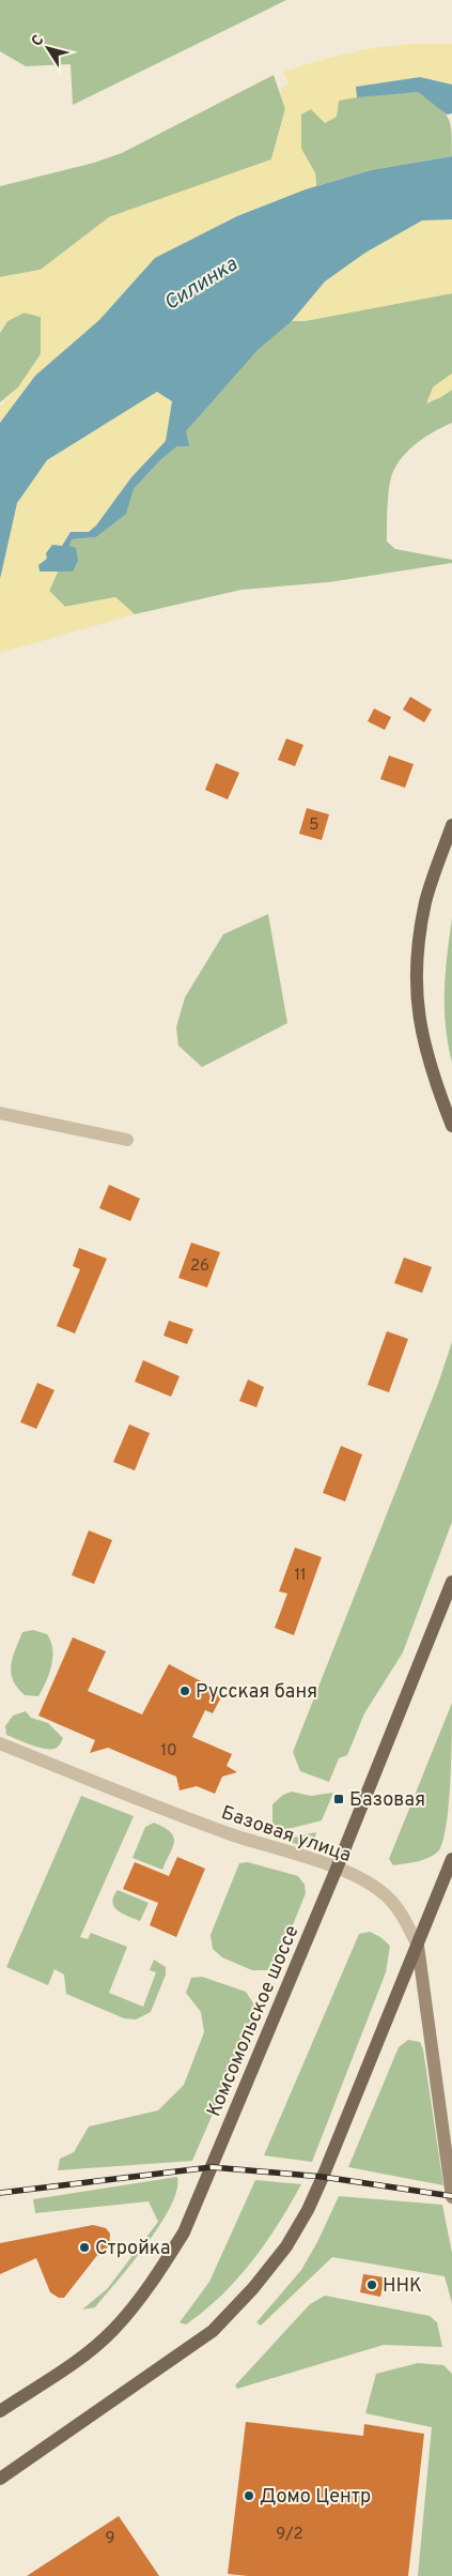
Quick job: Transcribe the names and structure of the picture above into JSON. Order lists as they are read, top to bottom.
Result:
{
  "streets": {
    "main road": ["Комсомольское шоссе"],
    "street": ["Базовая улица"]
  },
  "crossings": [
    ["Базовая улица", "Комсомольское шоссе"]
  ],
  "water": ["Силинка"],
  "places": {
    "other": [
      "Русская баня",
      "Стройка",
      "ННК",
      "Домо Центр"
    ],
    "transit": ["Базовая"]
  },
  "house_numbers": [
    "5",
    "26",
    "11",
    "10",
    "9/2",
    "9"
  ],
  "north": "top left"
}
